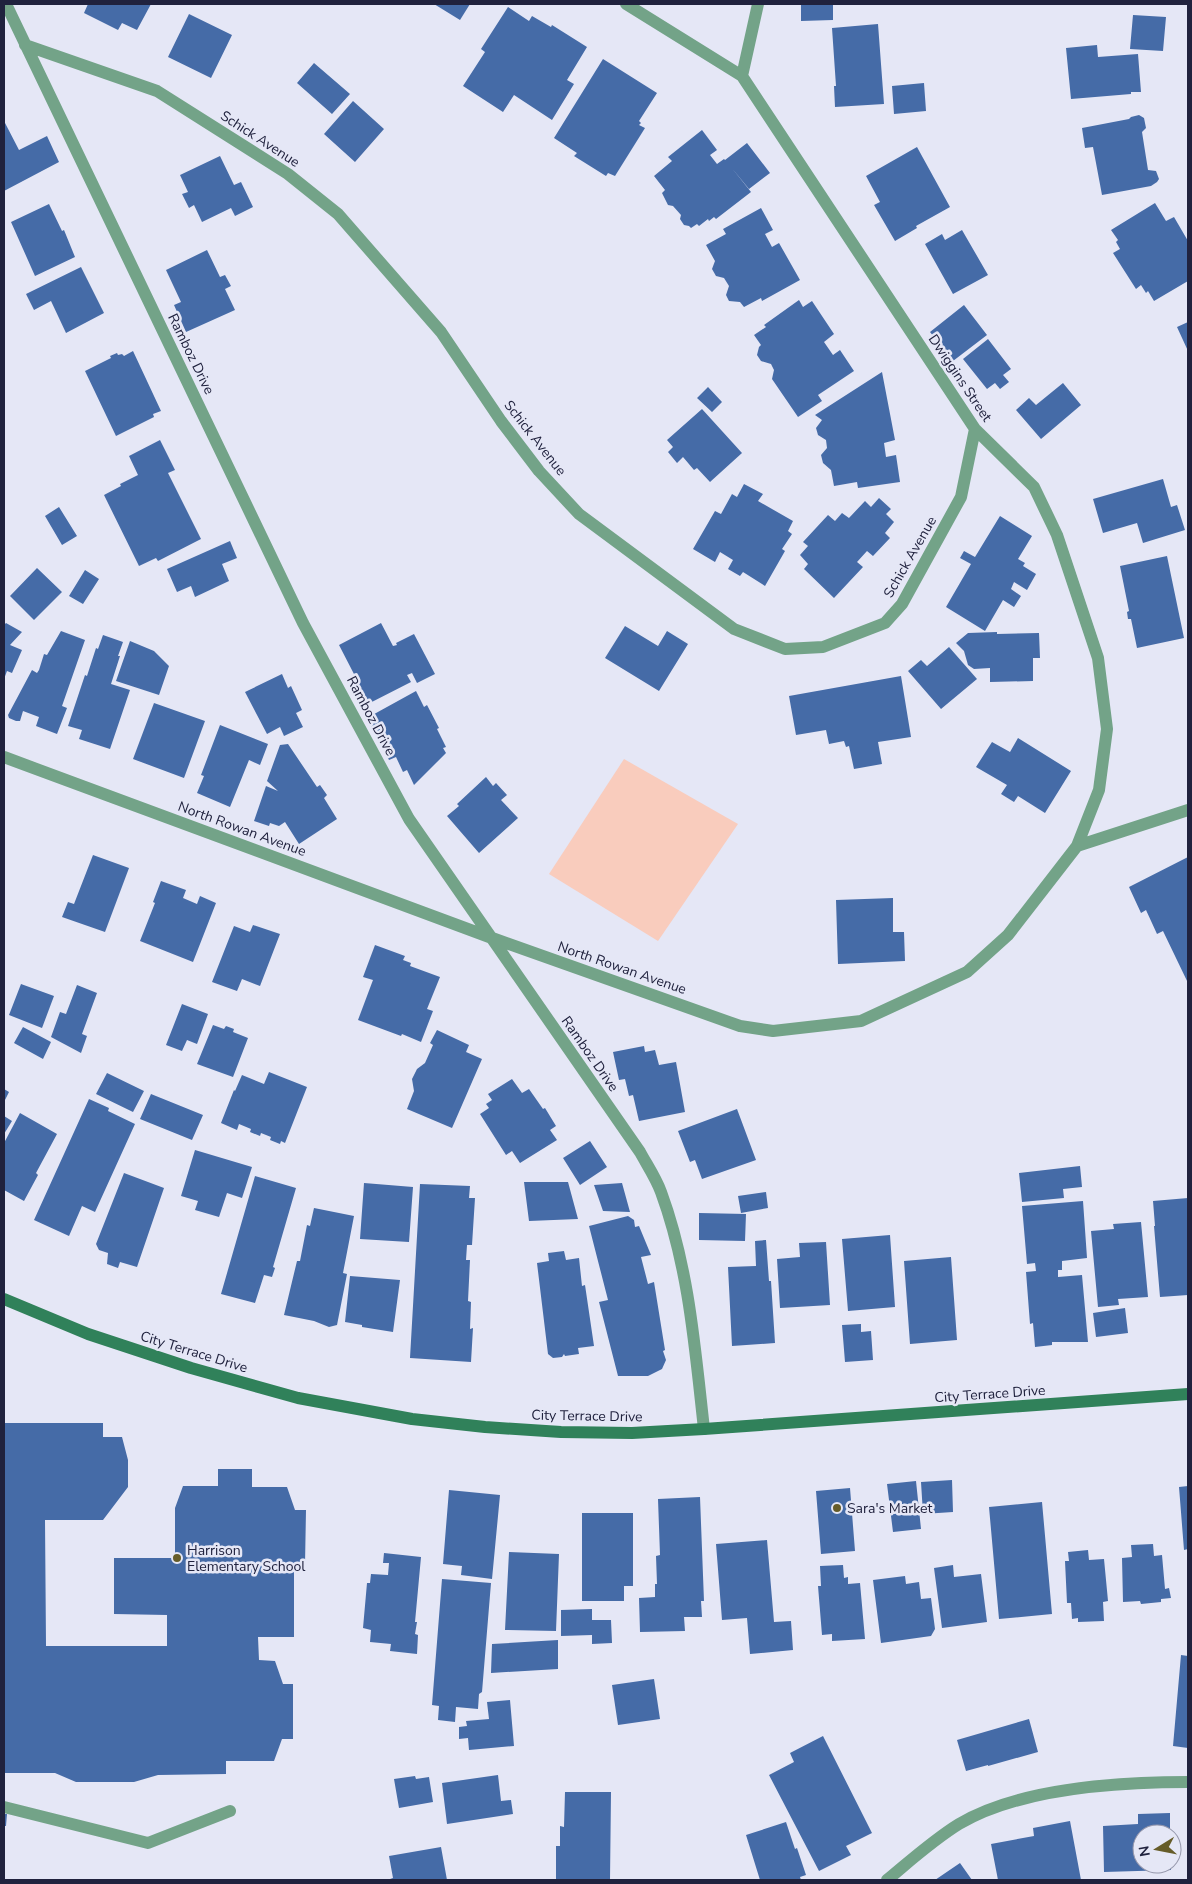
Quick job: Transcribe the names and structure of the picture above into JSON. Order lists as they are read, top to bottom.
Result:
{
  "streets": {
    "street": [
      "Schick Avenue",
      "Ramboz Drive",
      "Dwiggins Street",
      "North Rowan Avenue",
      "City Terrace Drive"
    ]
  },
  "crossings": [
    ["Schick Avenue", "Ramboz Drive"],
    ["Schick Avenue", "Dwiggins Street"],
    ["Ramboz Drive", "North Rowan Avenue"],
    ["Ramboz Drive", "City Terrace Drive"],
    ["Dwiggins Street", "North Rowan Avenue"]
  ],
  "places": ["Sara's Market", "Harrison Elementary School"],
  "north": "left"
}
